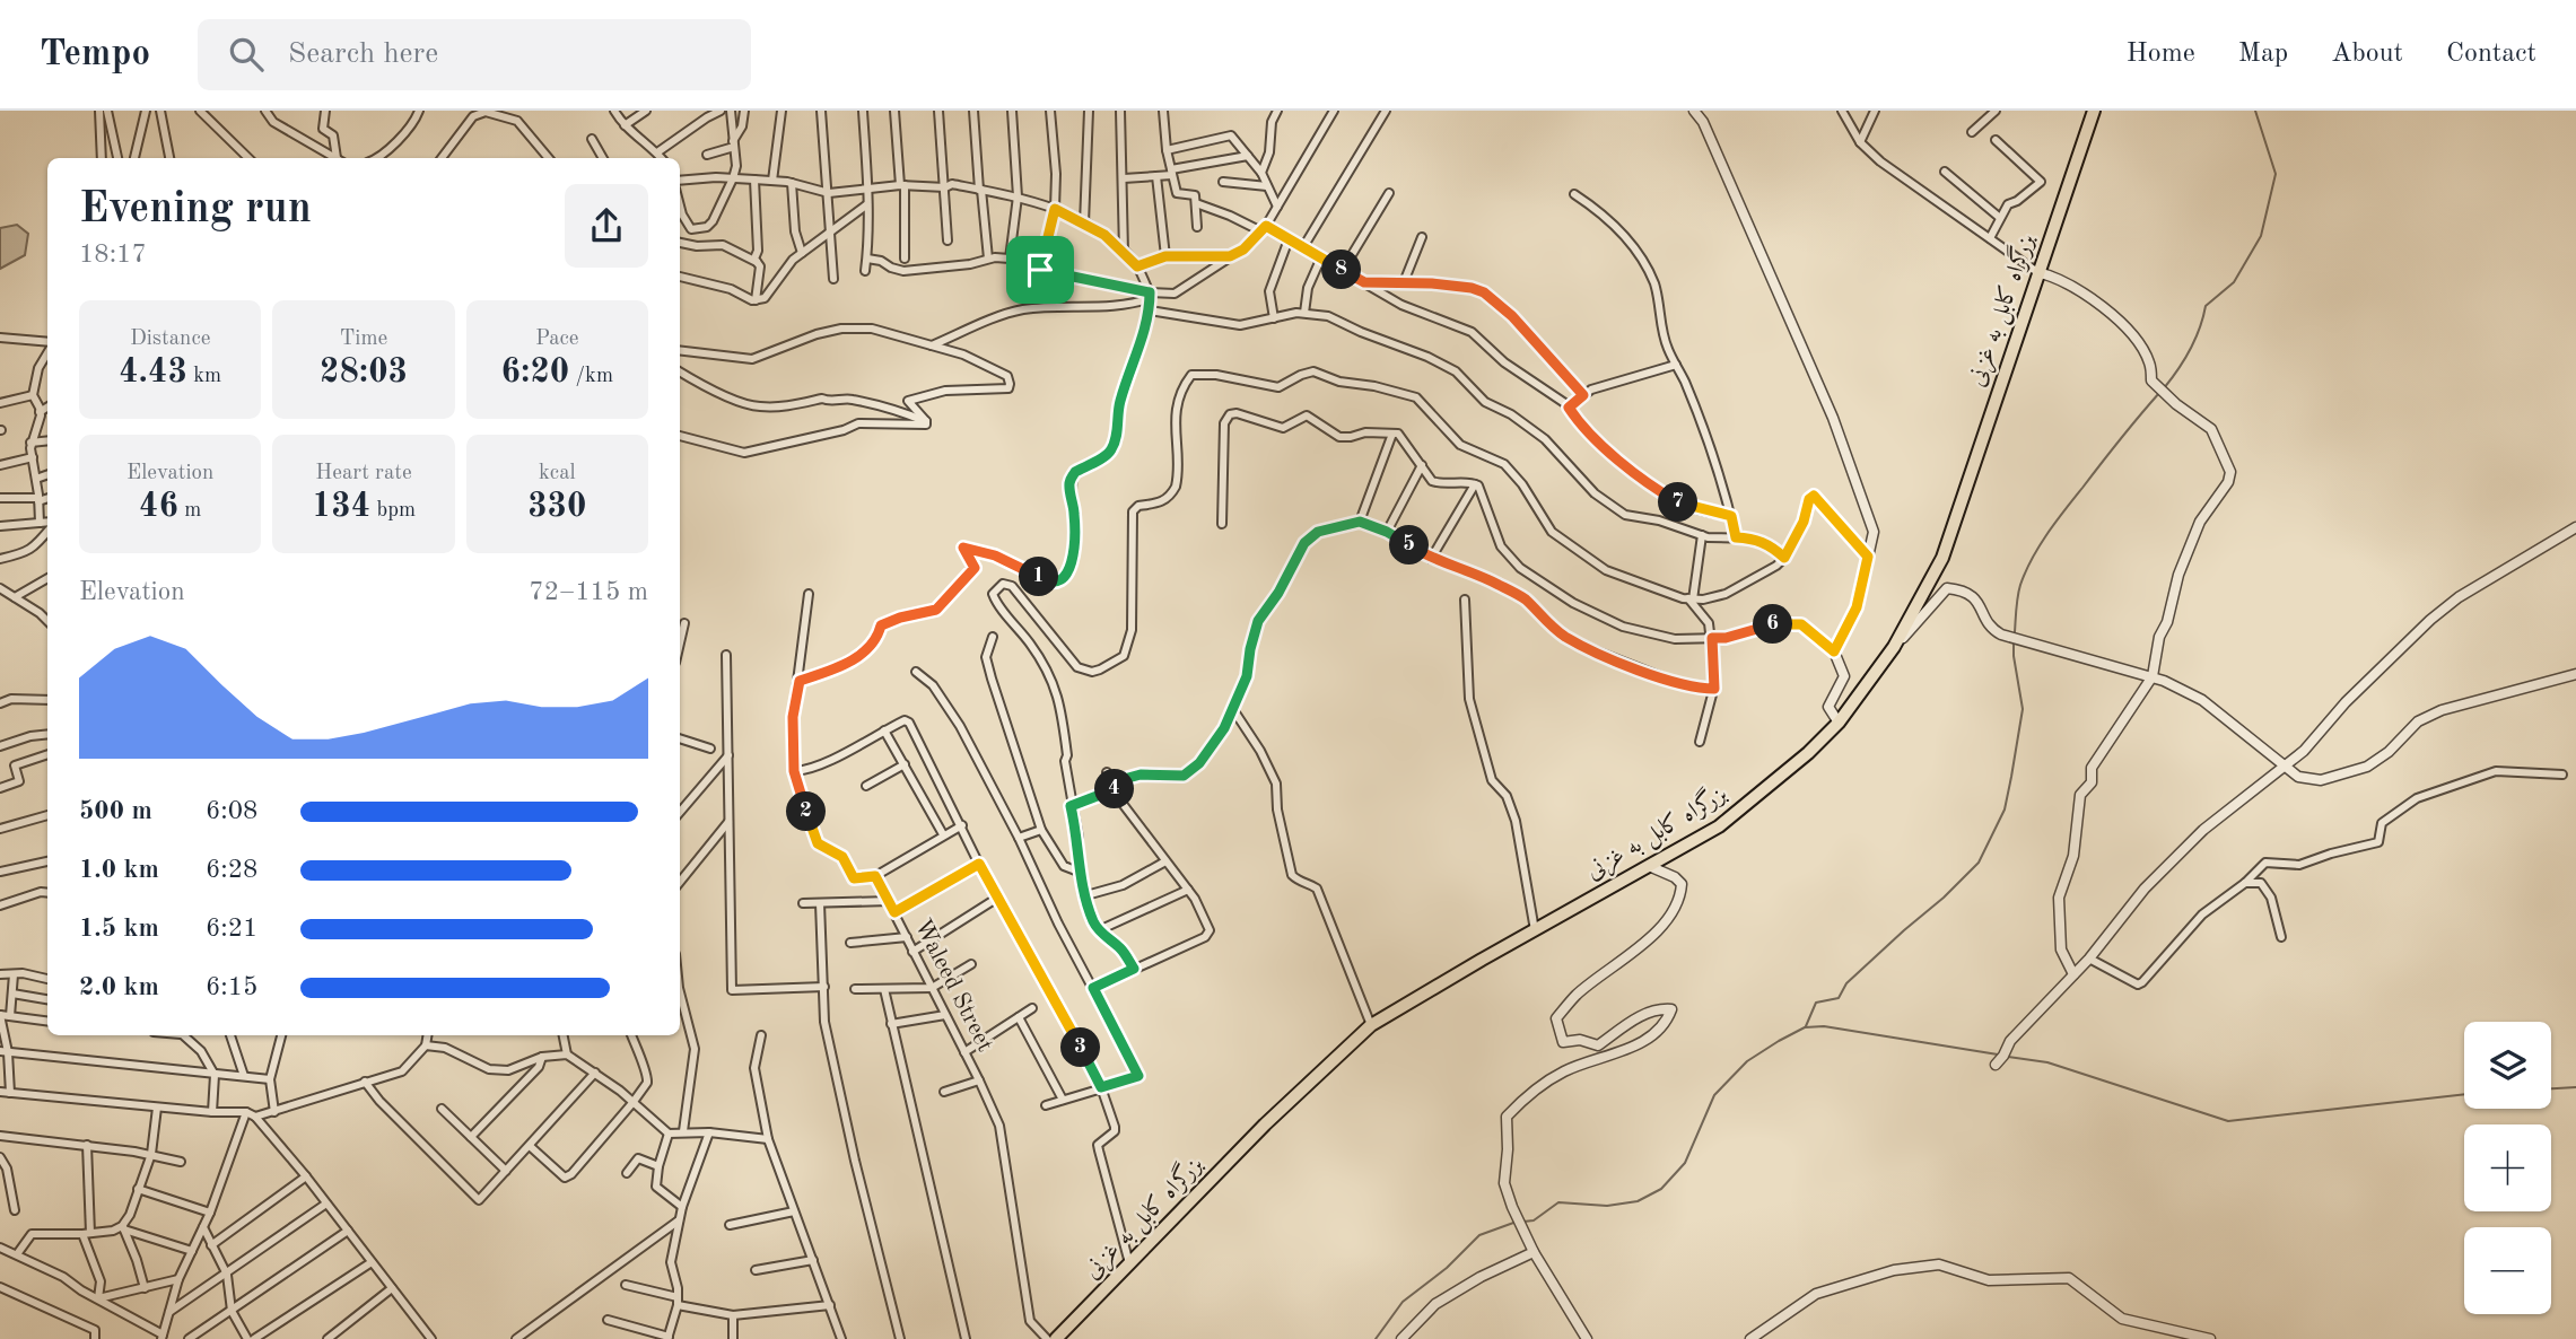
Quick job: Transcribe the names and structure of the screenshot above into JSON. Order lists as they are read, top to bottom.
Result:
{
  "streets": {
    "highway": ["بزرگراه کابل به غزنی"],
    "street": ["Waleed Street"]
  },
  "page": {
    "header": "Tempo",
    "search": "Search here",
    "nav": [
      "Home",
      "Map",
      "About",
      "Contact"
    ],
    "heading": ["Evening run", "18:17"],
    "pins": [
      "8",
      "7",
      "5",
      "1",
      "6",
      "4",
      "2",
      "3"
    ],
    "stats": [
      ["Distance", "4.43 km"],
      ["Time", "28:03"],
      ["Pace", "6:20 /km"],
      ["Elevation", "46 m"],
      ["Heart rate", "134 bpm"],
      ["kcal", "330"]
    ],
    "chart": ["Elevation", "72–115 m"],
    "list": [
      {
        "name": "500 m",
        "note": "6:08"
      },
      {
        "name": "1.0 km",
        "note": "6:28"
      },
      {
        "name": "1.5 km",
        "note": "6:21"
      },
      {
        "name": "2.0 km",
        "note": "6:15"
      }
    ],
    "map_buttons": ["+", "−"]
  }
}
